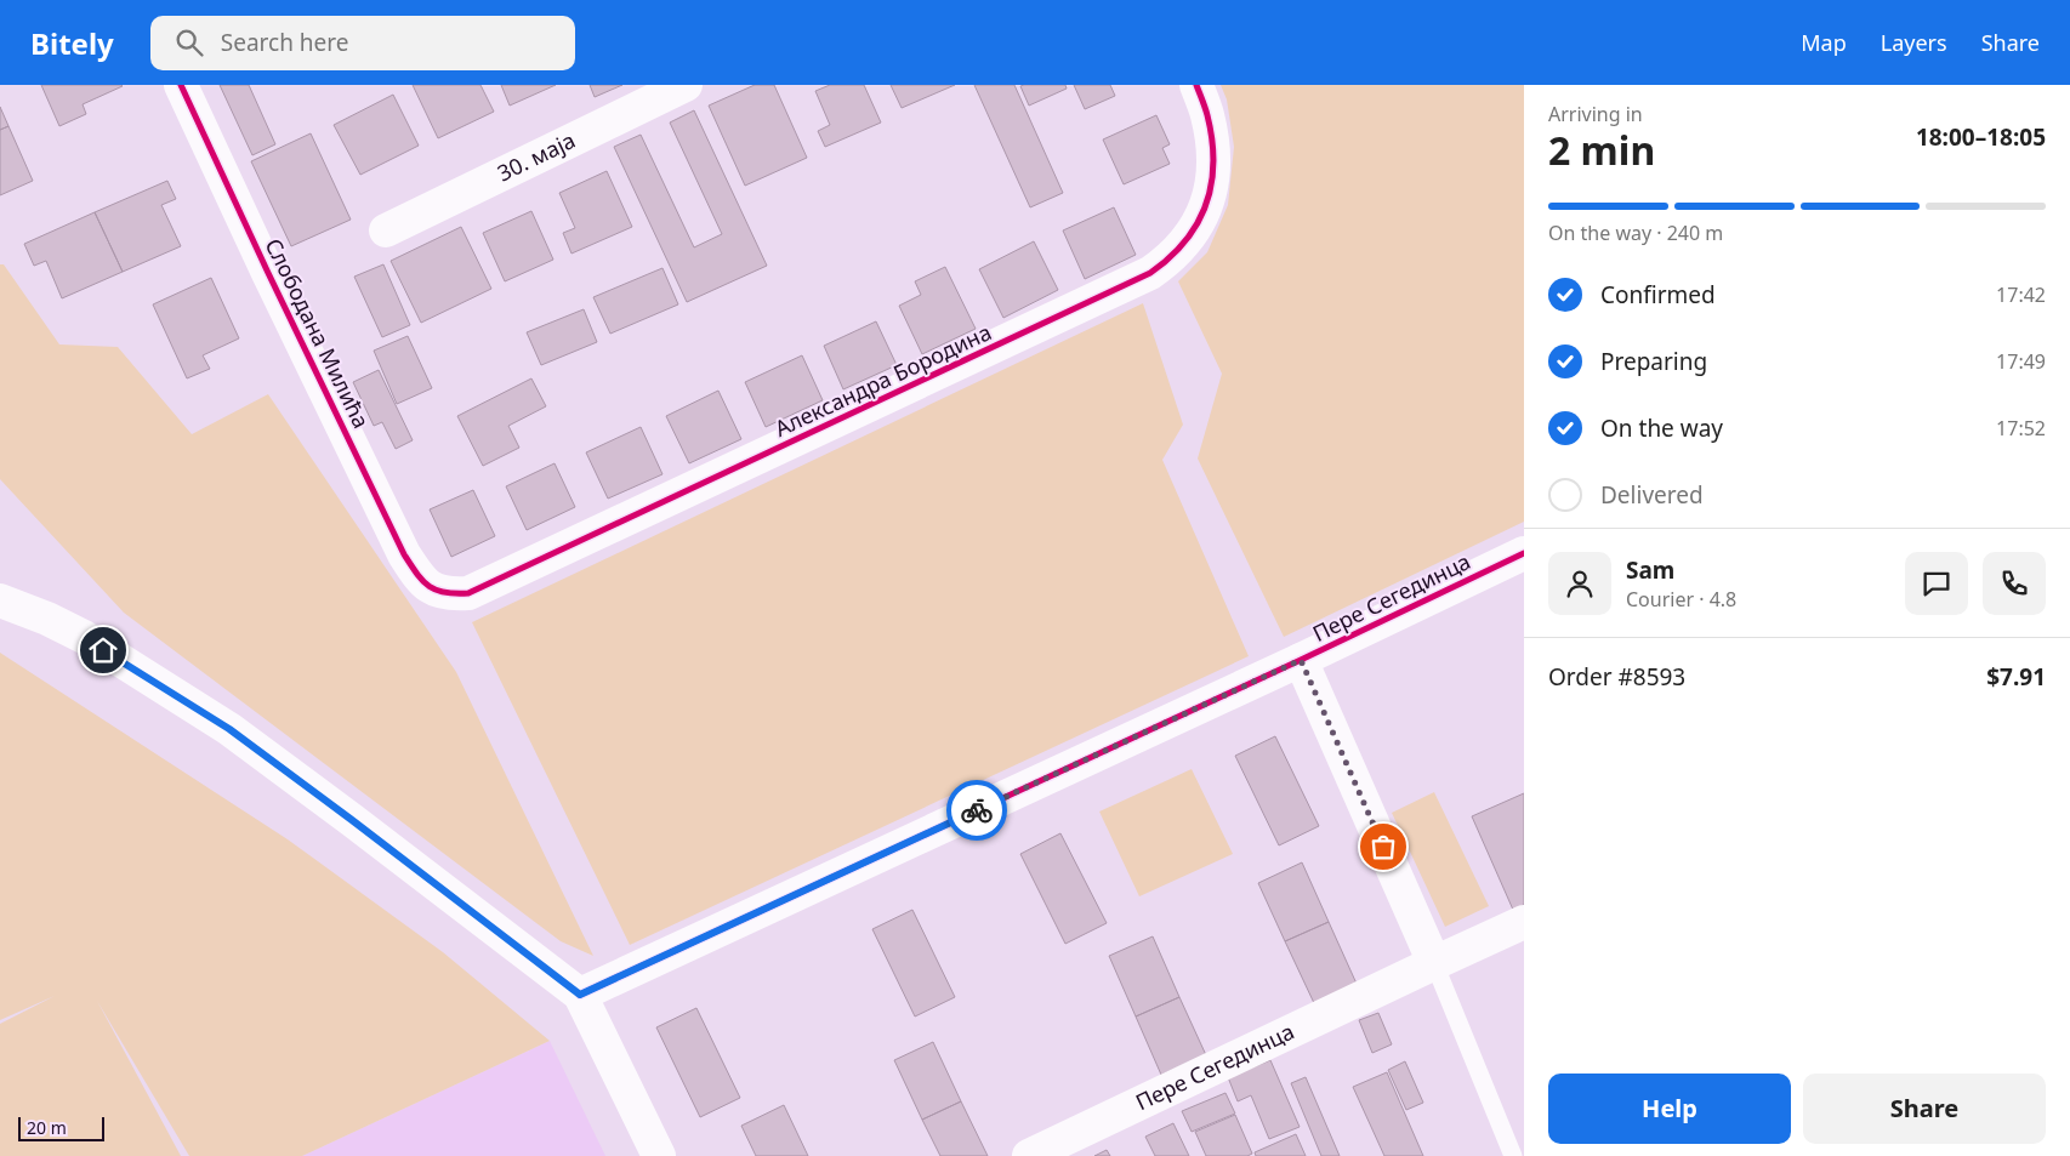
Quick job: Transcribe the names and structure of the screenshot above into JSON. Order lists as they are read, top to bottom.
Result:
{
  "streets": {
    "street": [
      "30. маја",
      "Слободана Милића",
      "Александра Бородина",
      "Пере Сегединца"
    ]
  },
  "crossings": [
    ["Слободана Милића", "Александра Бородина"]
  ],
  "scale_bar": "20 m",
  "page": {
    "header": "Bitely",
    "search": "Search here",
    "nav": ["Map", "Layers", "Share"],
    "heading": ["2 min", "Arriving in", "18:00–18:05"],
    "panel": [
      "Sam",
      "Courier · 4.8",
      "Order #8593",
      "$7.91"
    ],
    "bar": "On the way · 240 m",
    "list": [
      ["Confirmed", "17:42"],
      ["Preparing", "17:49"],
      ["On the way", "17:52"],
      "Delivered"
    ],
    "buttons": ["Help", "Share"],
    "scale": "20 m"
  }
}
